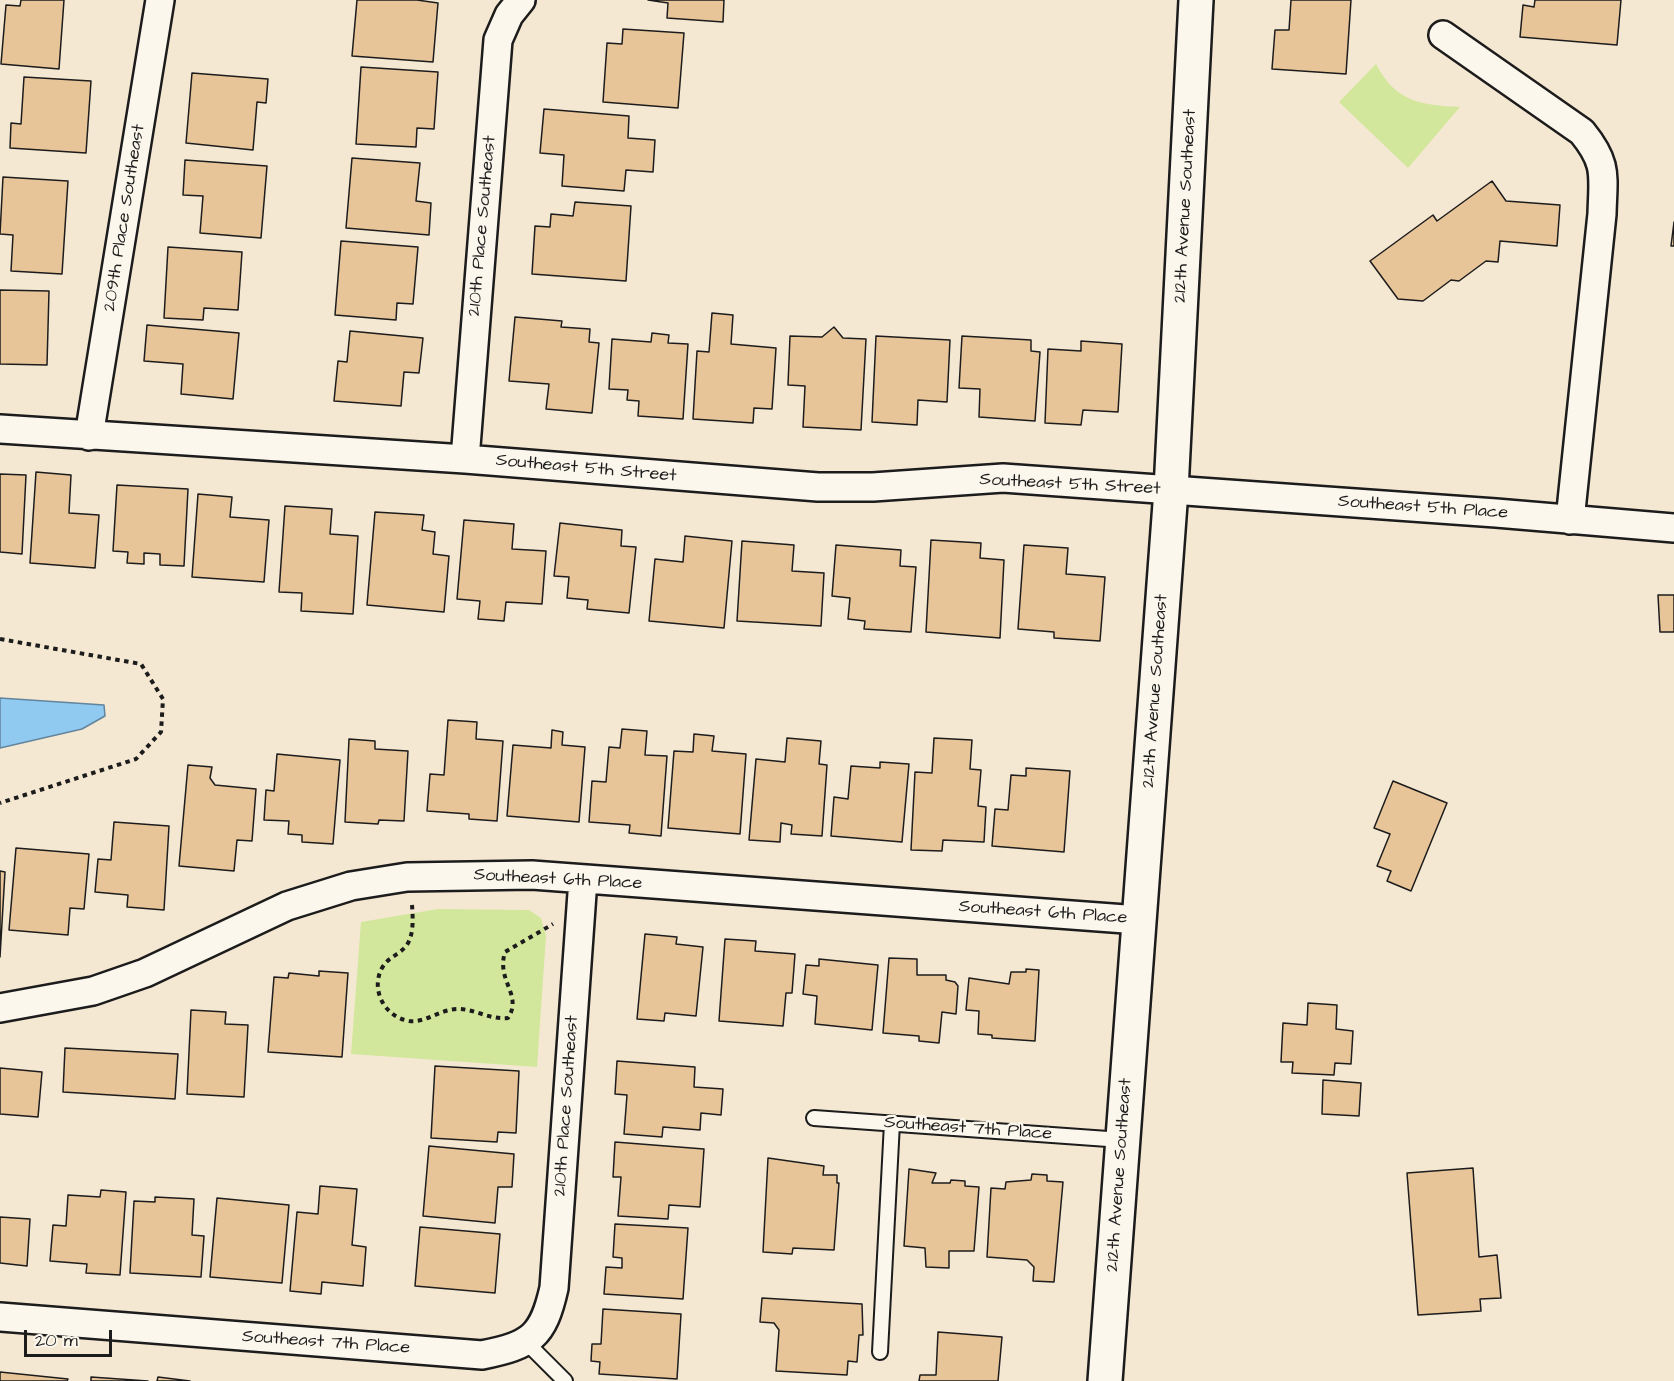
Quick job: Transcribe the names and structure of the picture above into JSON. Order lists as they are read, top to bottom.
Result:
{
  "streets": {
    "street": [
      "212th Avenue Southeast",
      "209th Place Southeast",
      "210th Place Southeast",
      "Southeast 5th Street",
      "Southeast 5th Place",
      "Southeast 6th Place",
      "Southeast 7th Place"
    ]
  },
  "crossings": [
    ["212th Avenue Southeast", "Southeast 5th Street"],
    ["212th Avenue Southeast", "Southeast 5th Place"],
    ["212th Avenue Southeast", "Southeast 6th Place"],
    ["212th Avenue Southeast", "Southeast 7th Place"],
    ["209th Place Southeast", "Southeast 5th Street"],
    ["210th Place Southeast", "Southeast 5th Street"],
    ["210th Place Southeast", "Southeast 6th Place"],
    ["210th Place Southeast", "Southeast 7th Place"],
    ["Southeast 5th Street", "Southeast 5th Place"]
  ],
  "scale_bar": "20 m"
}
